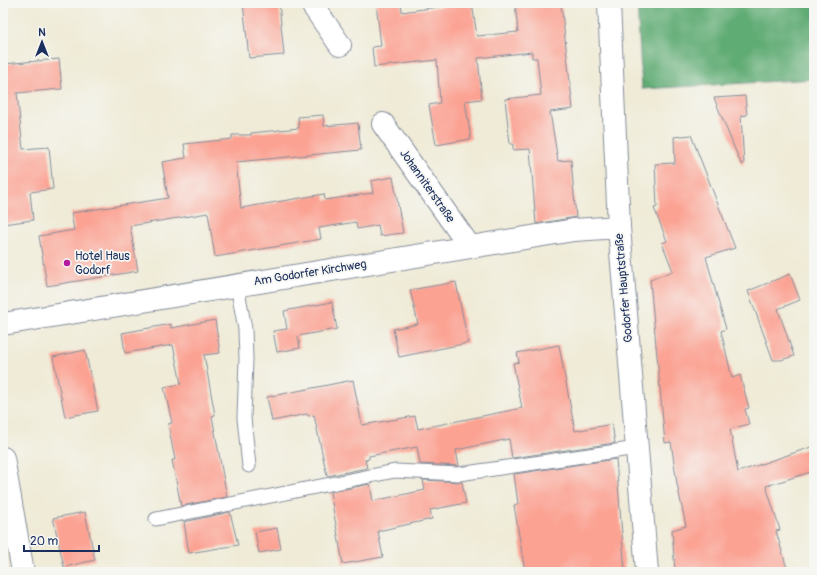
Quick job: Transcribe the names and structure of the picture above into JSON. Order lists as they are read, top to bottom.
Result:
{
  "streets": {
    "street": ["Johanniterstraße", "Am Godorfer Kirchweg", "Godorfer Hauptstraße"]
  },
  "crossings": [
    ["Johanniterstraße", "Am Godorfer Kirchweg"],
    ["Am Godorfer Kirchweg", "Godorfer Hauptstraße"]
  ],
  "places": ["Hotel Haus Godorf"],
  "scale_bar": "20 m",
  "north": "top"
}
